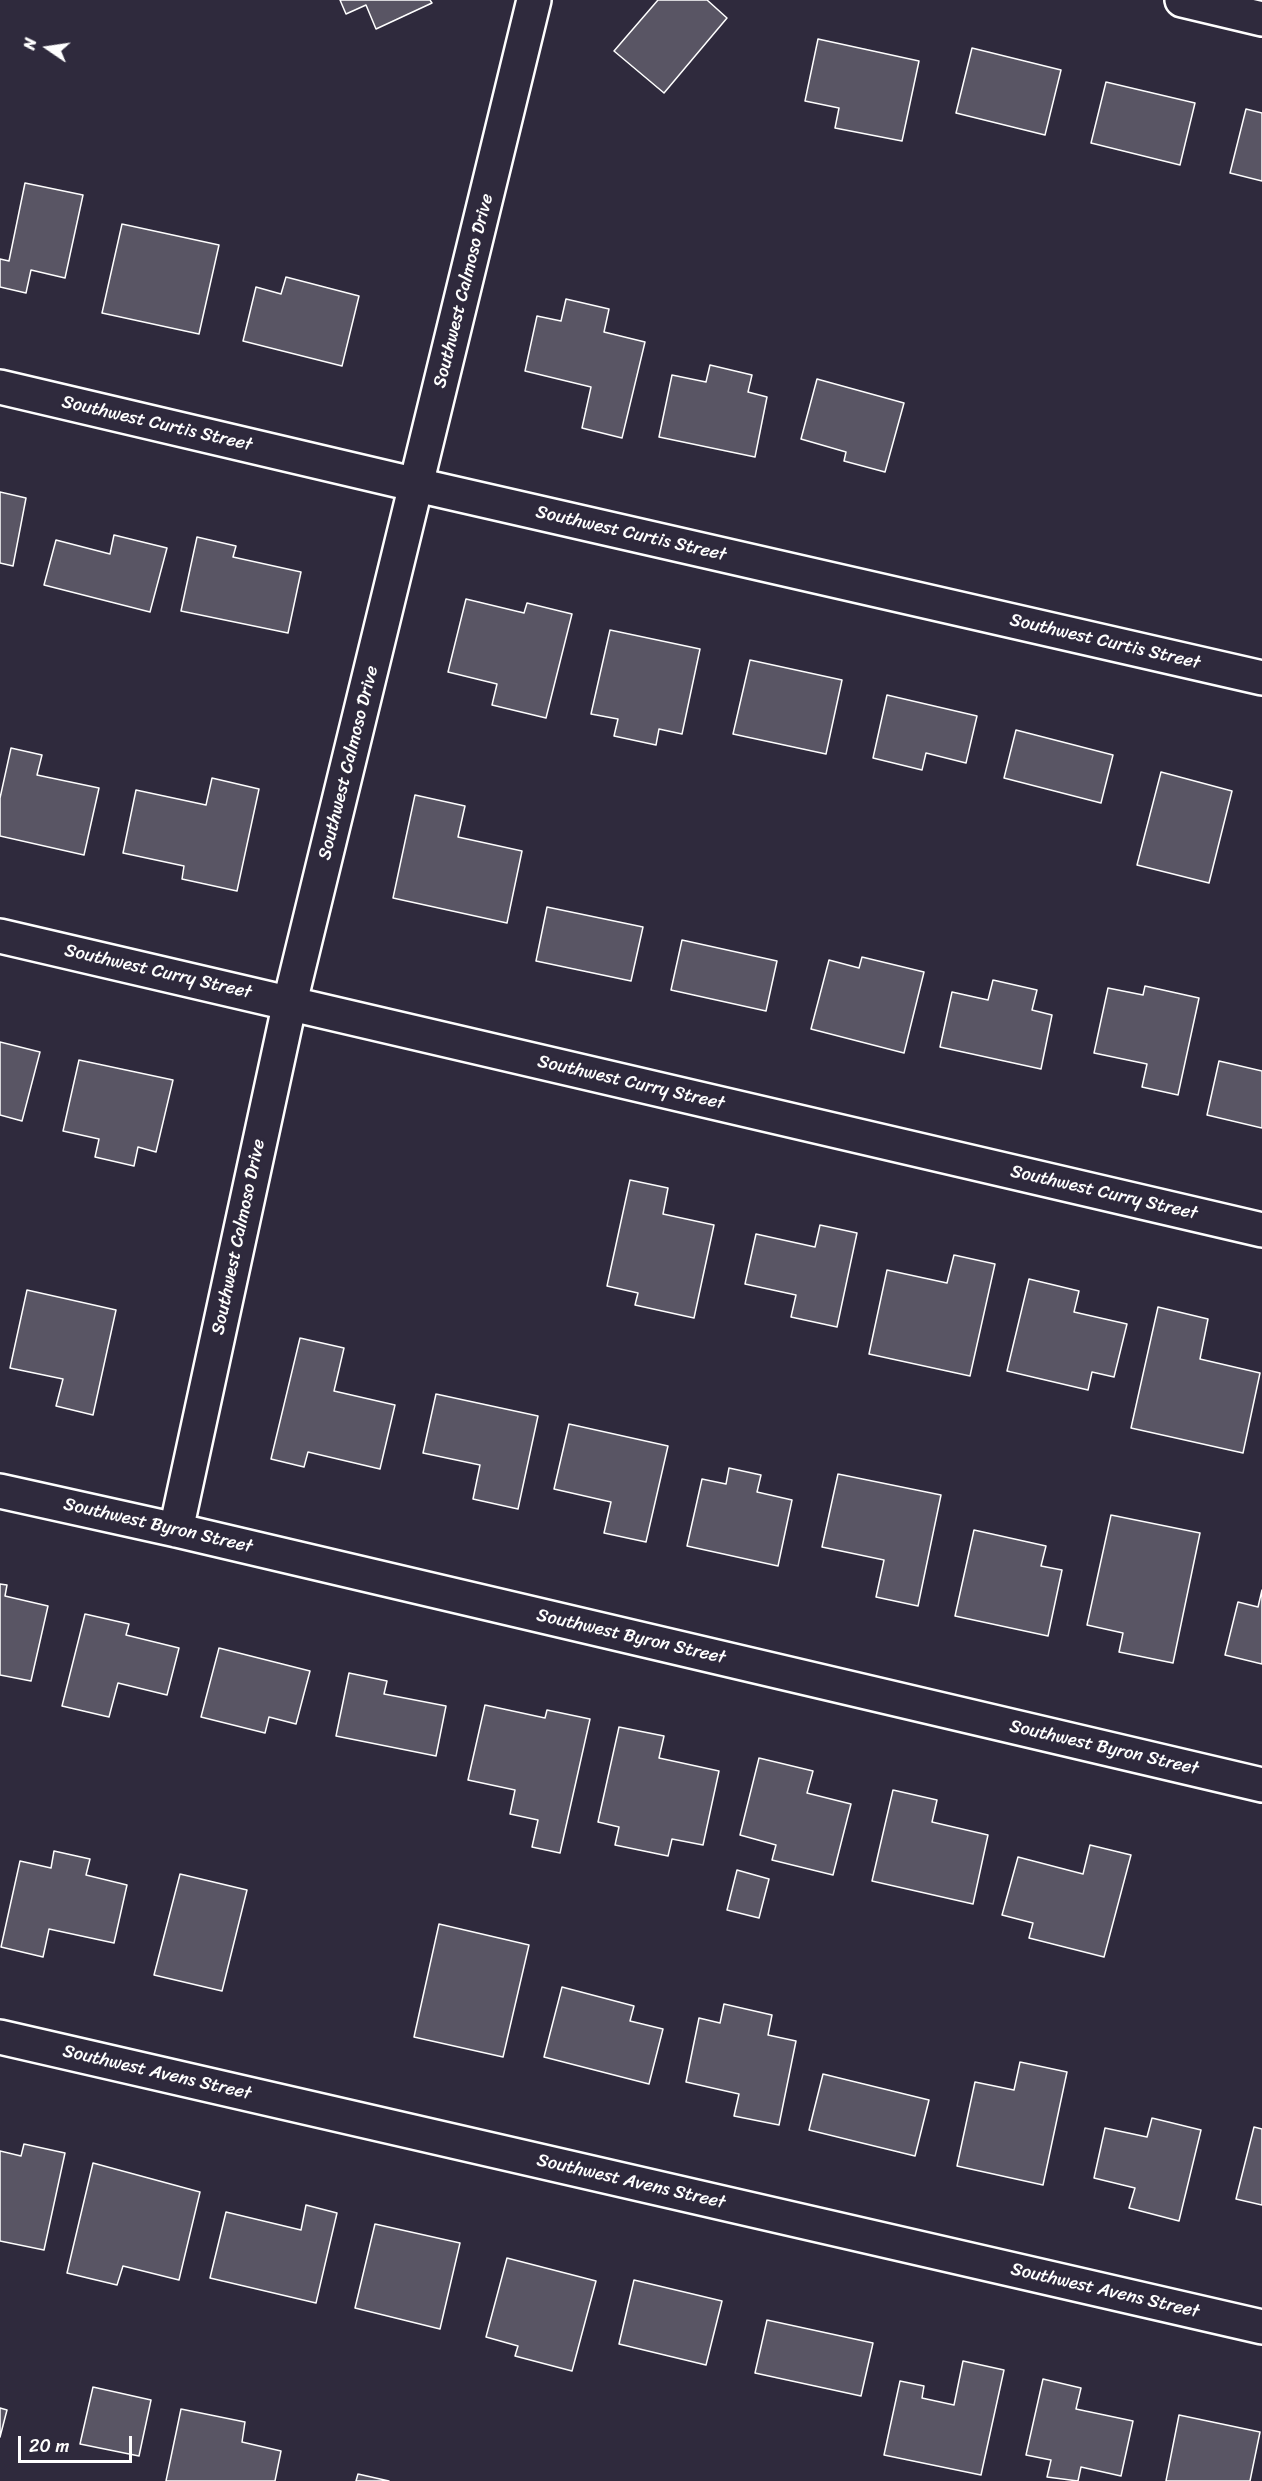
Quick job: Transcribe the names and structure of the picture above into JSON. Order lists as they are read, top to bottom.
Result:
{
  "streets": {
    "street": [
      "Southwest Calmoso Drive",
      "Southwest Curtis Street",
      "Southwest Curry Street",
      "Southwest Byron Street",
      "Southwest Avens Street"
    ]
  },
  "crossings": [
    ["Southwest Calmoso Drive", "Southwest Curtis Street"],
    ["Southwest Calmoso Drive", "Southwest Curry Street"],
    ["Southwest Calmoso Drive", "Southwest Byron Street"]
  ],
  "scale_bar": "20 m",
  "north": "left"
}
